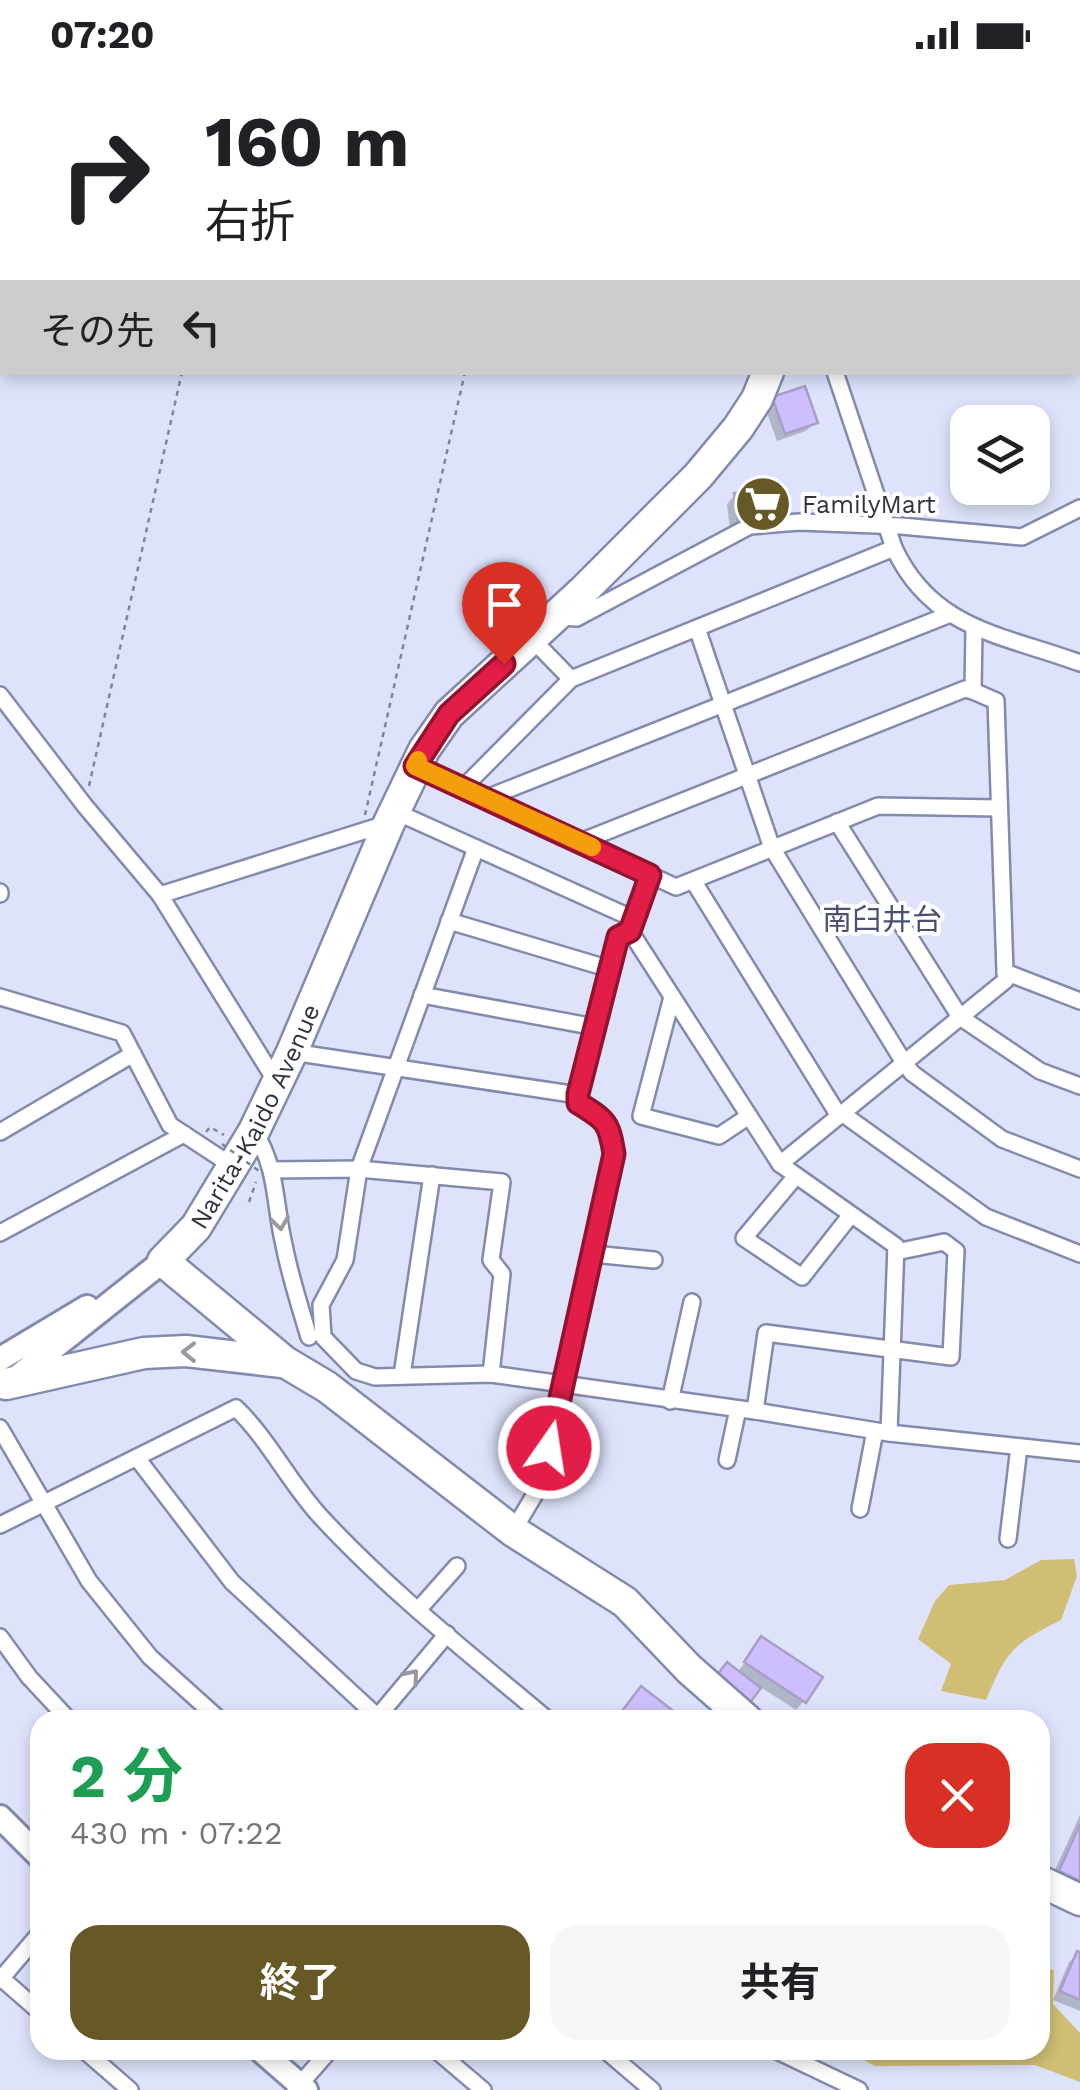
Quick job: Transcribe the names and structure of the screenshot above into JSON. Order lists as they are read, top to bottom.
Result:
{
  "streets": {
    "highway": ["Narita-Kaido Avenue"]
  },
  "districts": ["南臼井台"],
  "places": {
    "supermarket": ["FamilyMart"]
  },
  "page": {
    "status": "07:20",
    "turn": ["160 m", "右折"],
    "then": "その先",
    "heading": ["2 分", "430 m · 07:22"],
    "buttons": ["終了", "共有"]
  }
}
